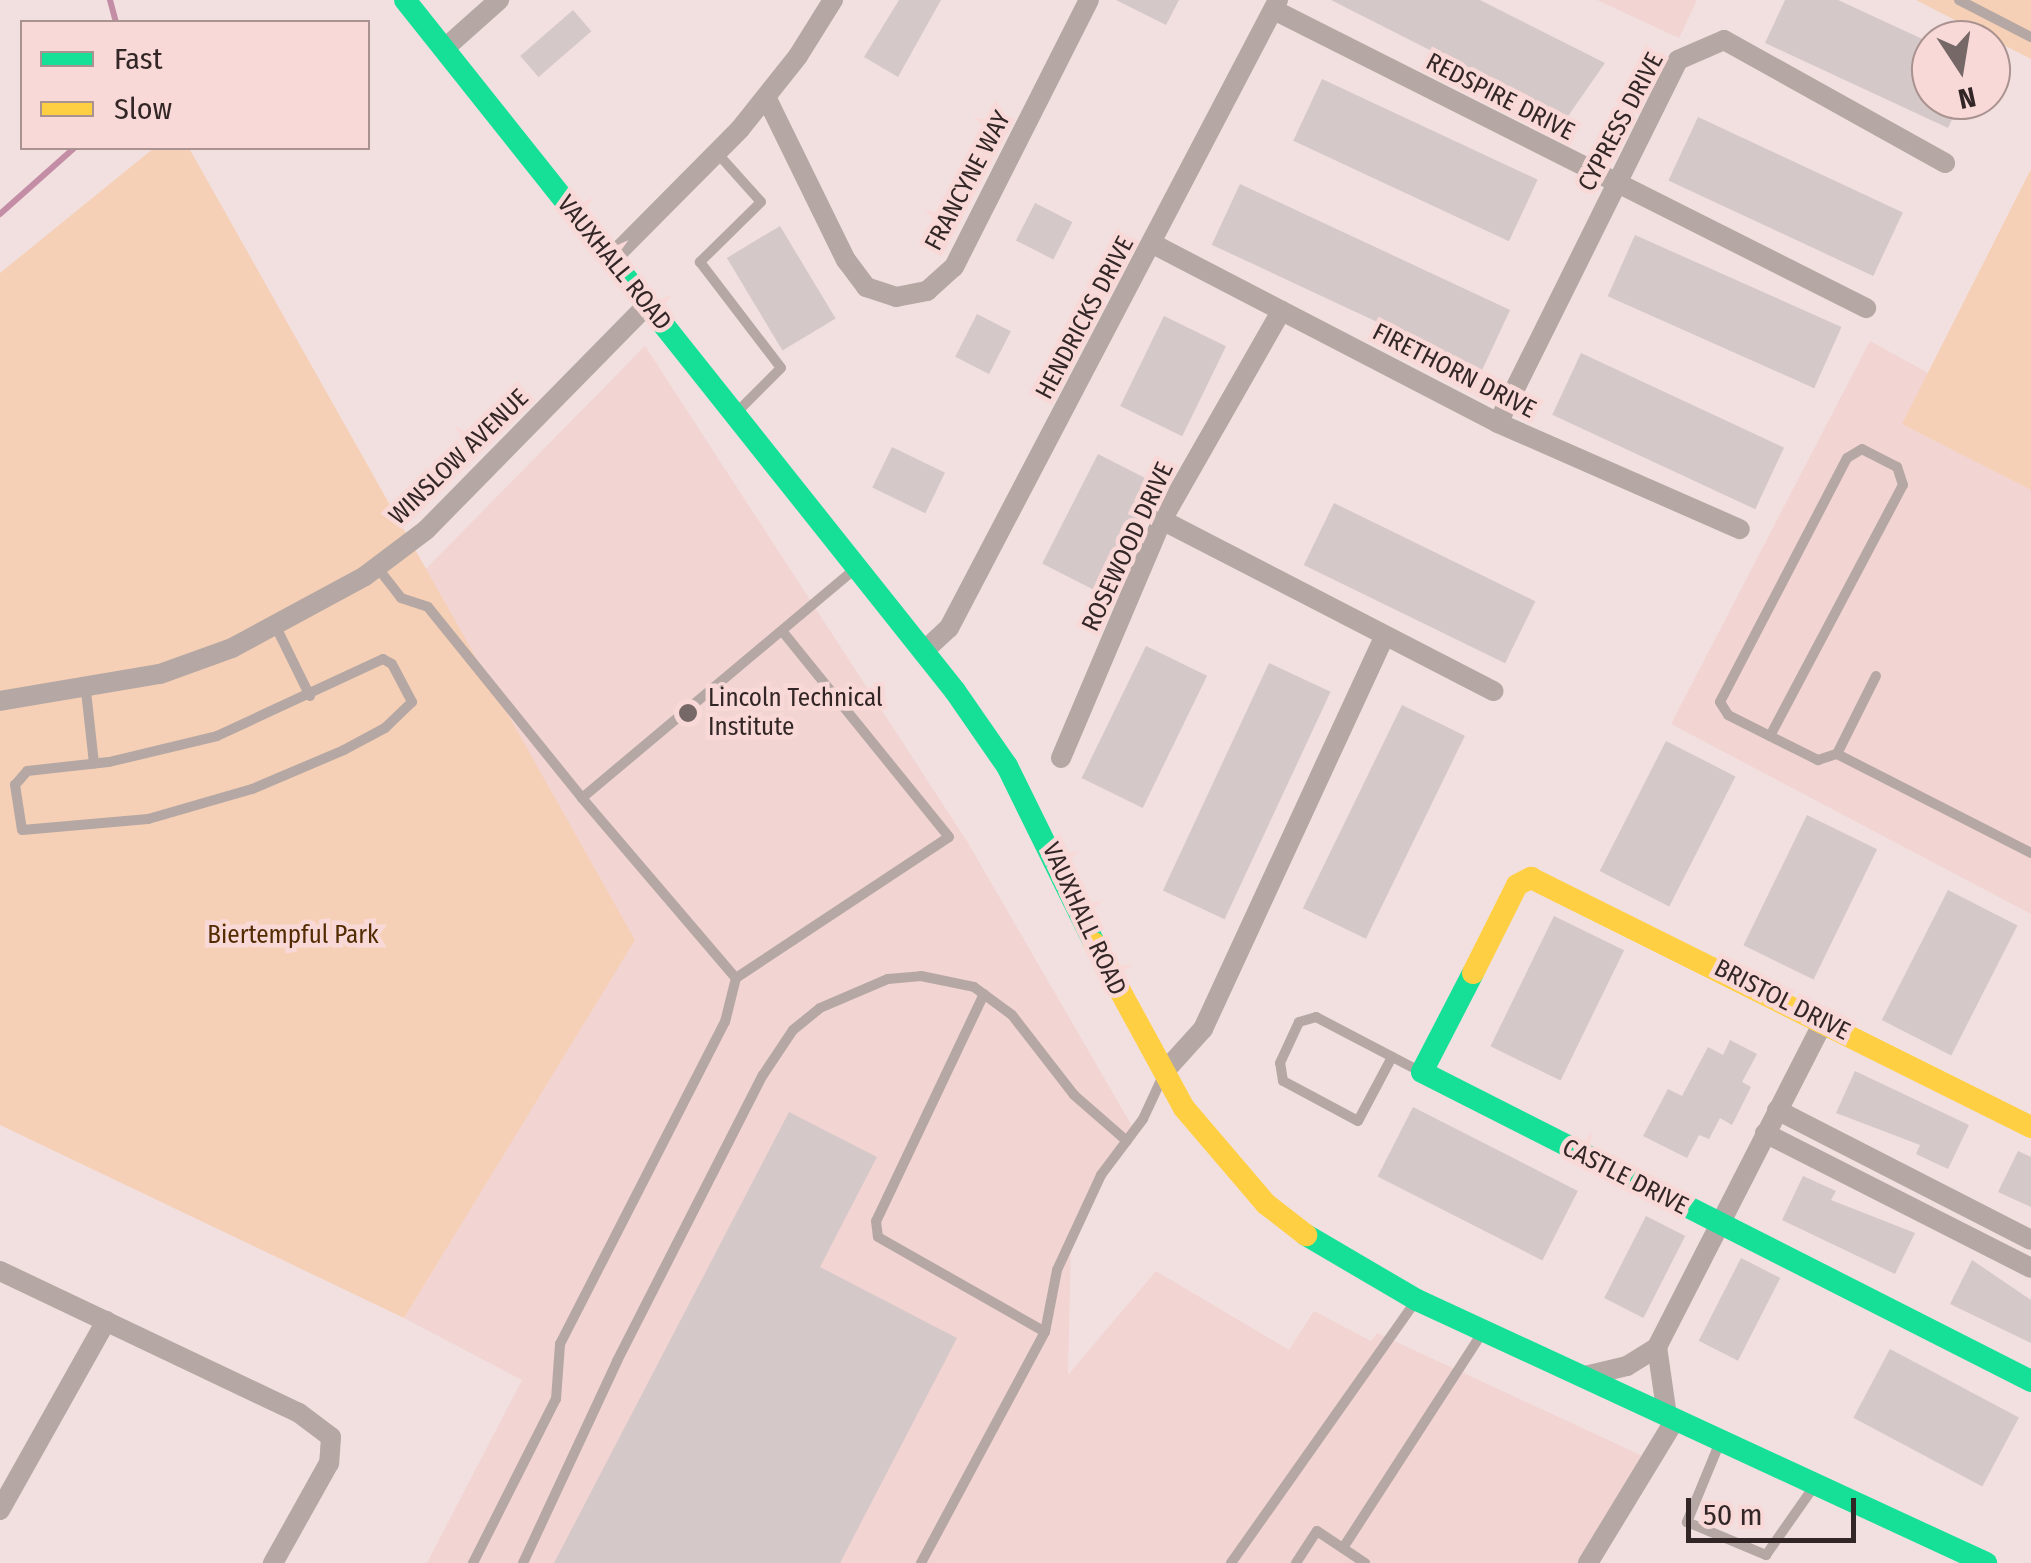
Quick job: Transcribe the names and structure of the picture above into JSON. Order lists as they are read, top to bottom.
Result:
{
  "streets": {
    "street": [
      "REDSPIRE DRIVE",
      "CYPRESS DRIVE",
      "FRANCYNE WAY",
      "VAUXHALL ROAD",
      "HENDRICKS DRIVE",
      "FIRETHORN DRIVE",
      "WINSLOW AVENUE",
      "ROSEWOOD DRIVE",
      "BRISTOL DRIVE",
      "CASTLE DRIVE"
    ]
  },
  "crossings": [
    ["REDSPIRE DRIVE", "CYPRESS DRIVE"],
    ["REDSPIRE DRIVE", "HENDRICKS DRIVE"],
    ["CYPRESS DRIVE", "FIRETHORN DRIVE"],
    ["VAUXHALL ROAD", "HENDRICKS DRIVE"],
    ["VAUXHALL ROAD", "WINSLOW AVENUE"],
    ["HENDRICKS DRIVE", "FIRETHORN DRIVE"],
    ["FIRETHORN DRIVE", "ROSEWOOD DRIVE"],
    ["BRISTOL DRIVE", "CASTLE DRIVE"]
  ],
  "parks": ["Biertempful Park"],
  "places": ["Lincoln Technical Institute"],
  "legend": ["Fast", "Slow"],
  "scale_bar": "50 m",
  "north": "bottom"
}
